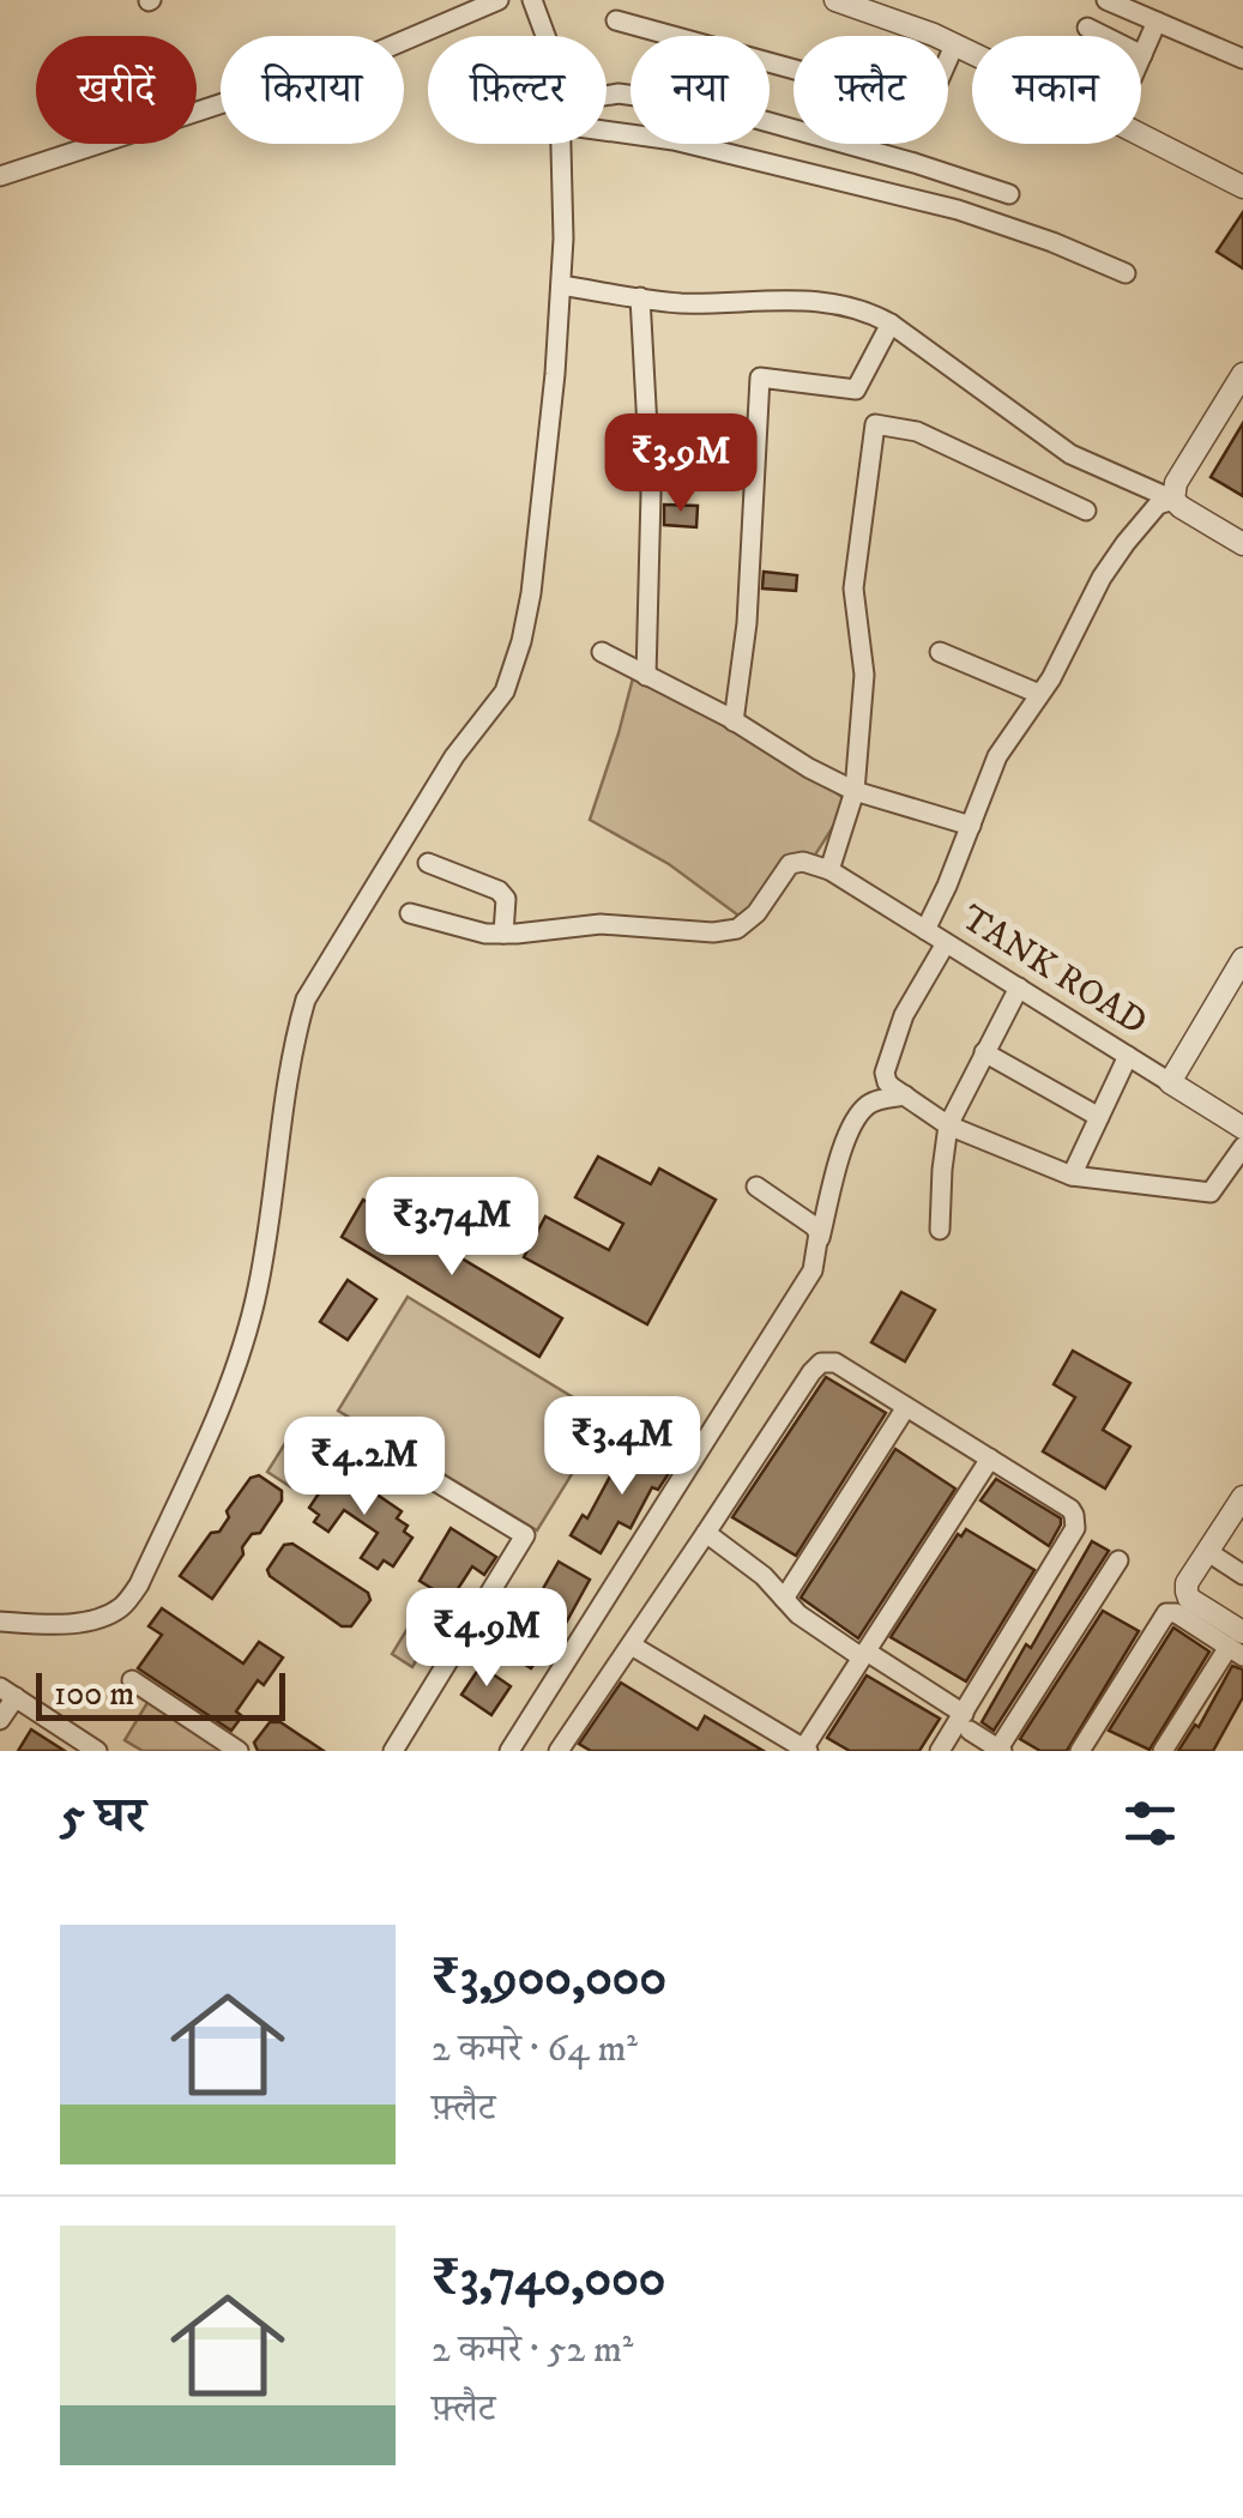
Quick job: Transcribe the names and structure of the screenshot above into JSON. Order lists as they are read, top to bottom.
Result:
{
  "streets": {
    "street": ["TANK ROAD"]
  },
  "scale_bar": "100 m",
  "page": {
    "chip": [
      "खरीदें",
      "किराया",
      "फ़िल्टर",
      "नया",
      "फ़्लैट",
      "मकान"
    ],
    "price": [
      "₹3.9M",
      "₹3.74M",
      "₹3.4M",
      "₹4.2M",
      "₹4.9M"
    ],
    "scale": "100 m",
    "heading": "5 घर",
    "list": [
      {
        "name": "₹3,900,000",
        "note": "2 कमरे · 64 m² · फ़्लैट"
      },
      {
        "name": "₹3,740,000",
        "note": "2 कमरे · 52 m² · फ़्लैट"
      }
    ]
  }
}
